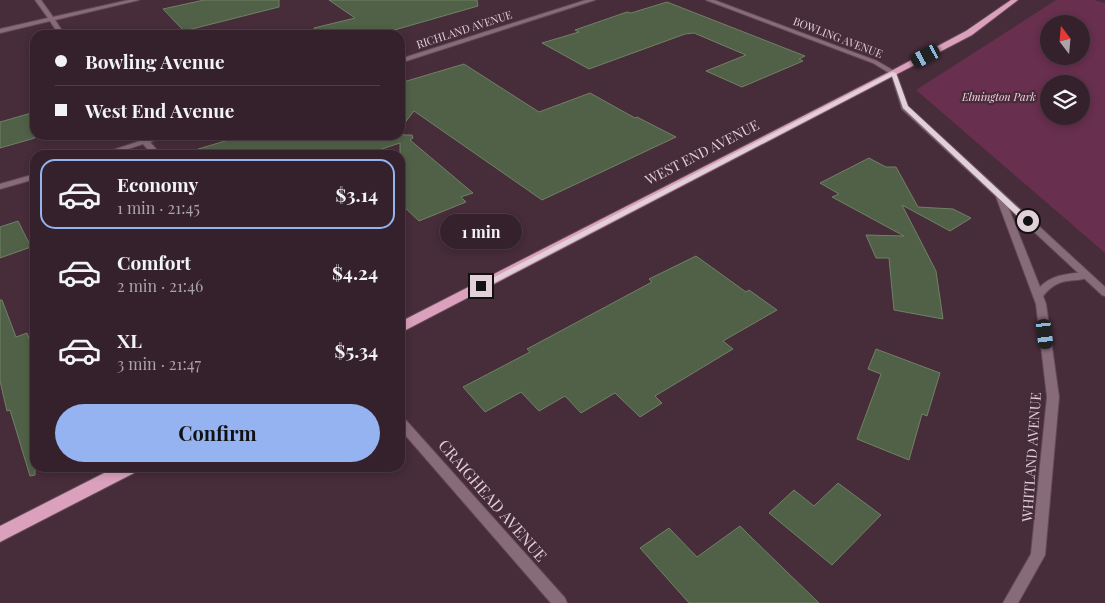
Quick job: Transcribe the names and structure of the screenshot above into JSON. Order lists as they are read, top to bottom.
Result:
{
  "streets": {
    "main road": ["WEST END AVENUE"],
    "street": [
      "RICHLAND AVENUE",
      "BOWLING AVENUE",
      "WHITLAND AVENUE",
      "CRAIGHEAD AVENUE"
    ]
  },
  "crossings": [
    ["BOWLING AVENUE", "WEST END AVENUE"],
    ["BOWLING AVENUE", "WHITLAND AVENUE"]
  ],
  "parks": ["Elmington Park"],
  "north": "top",
  "page": {
    "banner": ["Bowling Avenue", "West End Avenue"],
    "list": [
      {
        "name": "Economy",
        "note": "1 min · 21:45",
        "value": "$3.14"
      },
      {
        "name": "Comfort",
        "note": "2 min · 21:46",
        "value": "$4.24"
      },
      {
        "name": "XL",
        "note": "3 min · 21:47",
        "value": "$5.34"
      }
    ],
    "bubble": "1 min",
    "buttons": "Confirm"
  }
}
